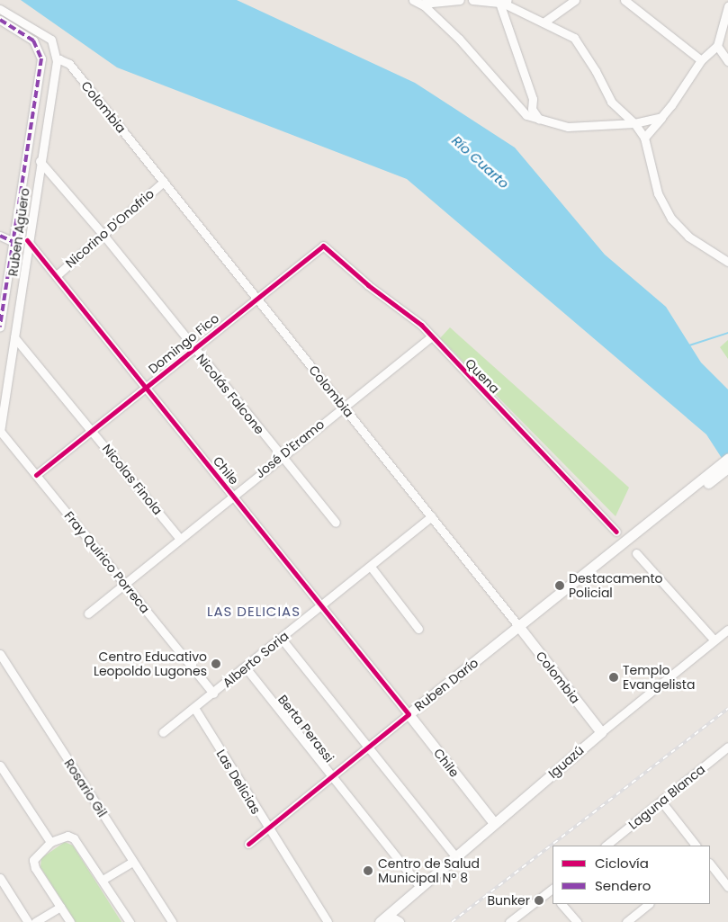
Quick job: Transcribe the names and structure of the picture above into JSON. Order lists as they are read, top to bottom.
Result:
{
  "streets": {
    "main road": [
      "Colombia",
      "Chile",
      "Ruben Darío",
      "Iguazú"
    ],
    "street": [
      "Nicorino D'Onofrio",
      "Ruben Agüero",
      "Domingo Fico",
      "Quena",
      "Nicolás Falcone",
      "José D'Eramo",
      "Nicolas Finola",
      "Fray Quirico Porreca",
      "Alberto Soria",
      "Berta Perassi",
      "Las Delicias",
      "Rosario Gil",
      "Laguna Blanca"
    ]
  },
  "crossings": [
    ["Colombia", "Nicorino D'Onofrio"],
    ["Colombia", "Ruben Agüero"],
    ["Colombia", "Domingo Fico"],
    ["Colombia", "José D'Eramo"],
    ["Colombia", "Alberto Soria"],
    ["Colombia", "Ruben Darío"],
    ["Colombia", "Iguazú"],
    ["Nicorino D'Onofrio", "Nicolás Falcone"],
    ["Nicorino D'Onofrio", "Chile"],
    ["Ruben Agüero", "Nicolás Falcone"],
    ["Ruben Agüero", "Chile"],
    ["Ruben Agüero", "Nicolas Finola"],
    ["Ruben Agüero", "Fray Quirico Porreca"],
    ["Domingo Fico", "Quena"],
    ["Domingo Fico", "Nicolás Falcone"],
    ["Domingo Fico", "Chile"],
    ["Domingo Fico", "Nicolas Finola"],
    ["Domingo Fico", "Fray Quirico Porreca"],
    ["Quena", "José D'Eramo"],
    ["Nicolás Falcone", "José D'Eramo"],
    ["José D'Eramo", "Chile"],
    ["José D'Eramo", "Nicolas Finola"],
    ["José D'Eramo", "Fray Quirico Porreca"],
    ["Chile", "Alberto Soria"],
    ["Chile", "Ruben Darío"],
    ["Chile", "Iguazú"],
    ["Fray Quirico Porreca", "Alberto Soria"],
    ["Alberto Soria", "Berta Perassi"],
    ["Alberto Soria", "Las Delicias"],
    ["Ruben Darío", "Berta Perassi"],
    ["Ruben Darío", "Las Delicias"],
    ["Berta Perassi", "Iguazú"]
  ],
  "districts": ["LAS DELICIAS"],
  "water": ["Río Cuarto"],
  "places": [
    "Destacamento Policial",
    "Centro Educativo Leopoldo Lugones",
    "Templo Evangelista",
    "Centro de Salud Municipal Nº 8",
    "Bunker"
  ],
  "legend": ["Ciclovía", "Sendero"]
}
